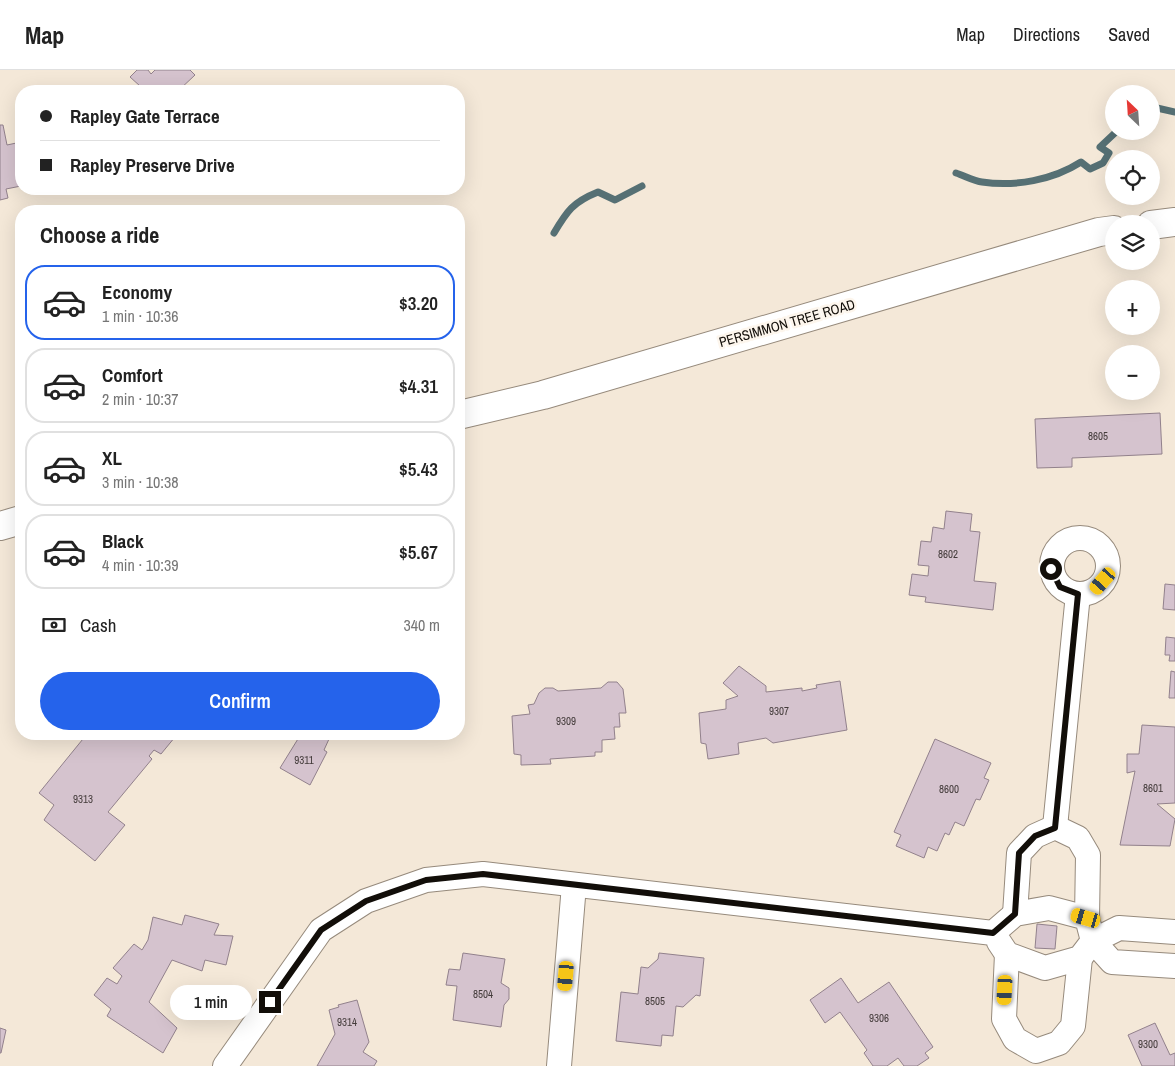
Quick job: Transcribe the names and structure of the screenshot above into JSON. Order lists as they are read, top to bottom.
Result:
{
  "streets": {
    "main road": ["PERSIMMON TREE ROAD"]
  },
  "house_numbers": [
    "8605",
    "8602",
    "9307",
    "9309",
    "9311",
    "8601",
    "8600",
    "9313",
    "8504",
    "8505",
    "9306",
    "9314",
    "9300"
  ],
  "north": "top left",
  "page": {
    "header": "Map",
    "nav": ["Map", "Directions", "Saved"],
    "map_buttons": ["+", "−"],
    "banner": ["Rapley Gate Terrace", "Rapley Preserve Drive"],
    "heading": "Choose a ride",
    "list": [
      {
        "name": "Economy",
        "note": "1 min · 10:36",
        "value": "$3.20"
      },
      {
        "name": "Comfort",
        "note": "2 min · 10:37",
        "value": "$4.31"
      },
      {
        "name": "XL",
        "note": "3 min · 10:38",
        "value": "$5.43"
      },
      {
        "name": "Black",
        "note": "4 min · 10:39",
        "value": "$5.67"
      }
    ],
    "pay": ["Cash", "340 m"],
    "buttons": "Confirm",
    "bubble": "1 min"
  }
}
